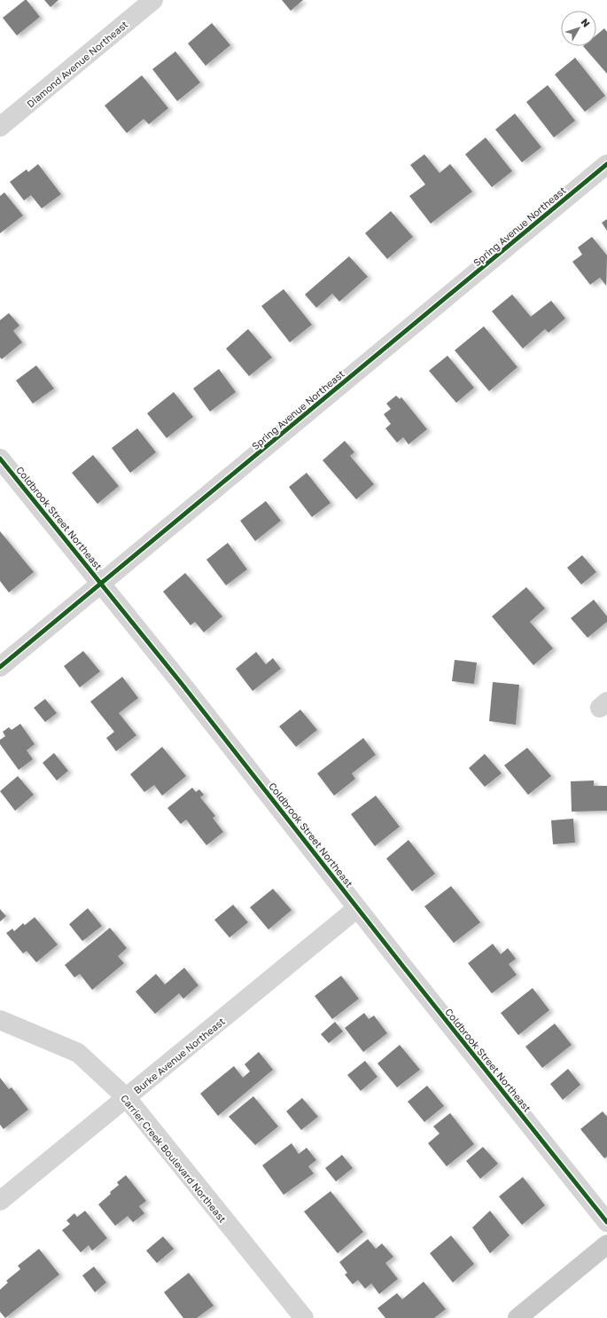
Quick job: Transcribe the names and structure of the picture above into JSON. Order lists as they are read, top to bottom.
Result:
{
  "streets": {
    "street": [
      "Diamond Avenue Northeast",
      "Spring Avenue Northeast",
      "Coldbrook Street Northeast",
      "Burke Avenue Northeast",
      "Carrier Creek Boulevard Northeast"
    ]
  },
  "crossings": [
    ["Spring Avenue Northeast", "Coldbrook Street Northeast"],
    ["Coldbrook Street Northeast", "Burke Avenue Northeast"],
    ["Burke Avenue Northeast", "Carrier Creek Boulevard Northeast"]
  ],
  "north": "top right"
}
